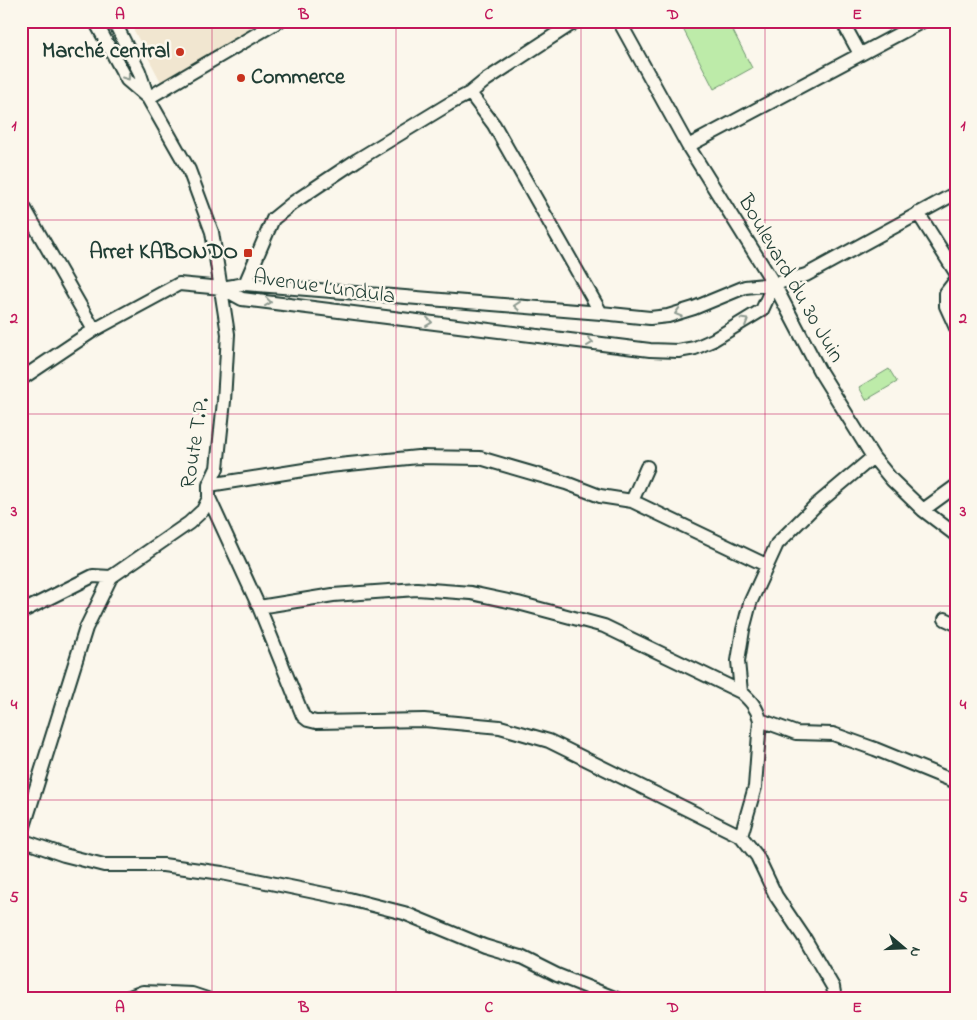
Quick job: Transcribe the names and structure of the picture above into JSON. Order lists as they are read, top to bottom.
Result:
{
  "streets": {
    "street": ["Boulevard du 30 Juin", "Avenue Lundula", "Route T.P."]
  },
  "crossings": [
    ["Boulevard du 30 Juin", "Avenue Lundula"],
    ["Avenue Lundula", "Route T.P."]
  ],
  "places": {
    "other": ["Marché central", "Commerce"],
    "transit": ["Arret KABONDO"]
  },
  "north": "right",
  "grid": {
    "columns": [
      "A",
      "B",
      "C",
      "D",
      "E"
    ],
    "rows": [
      "1",
      "2",
      "3",
      "4",
      "5"
    ]
  }
}
